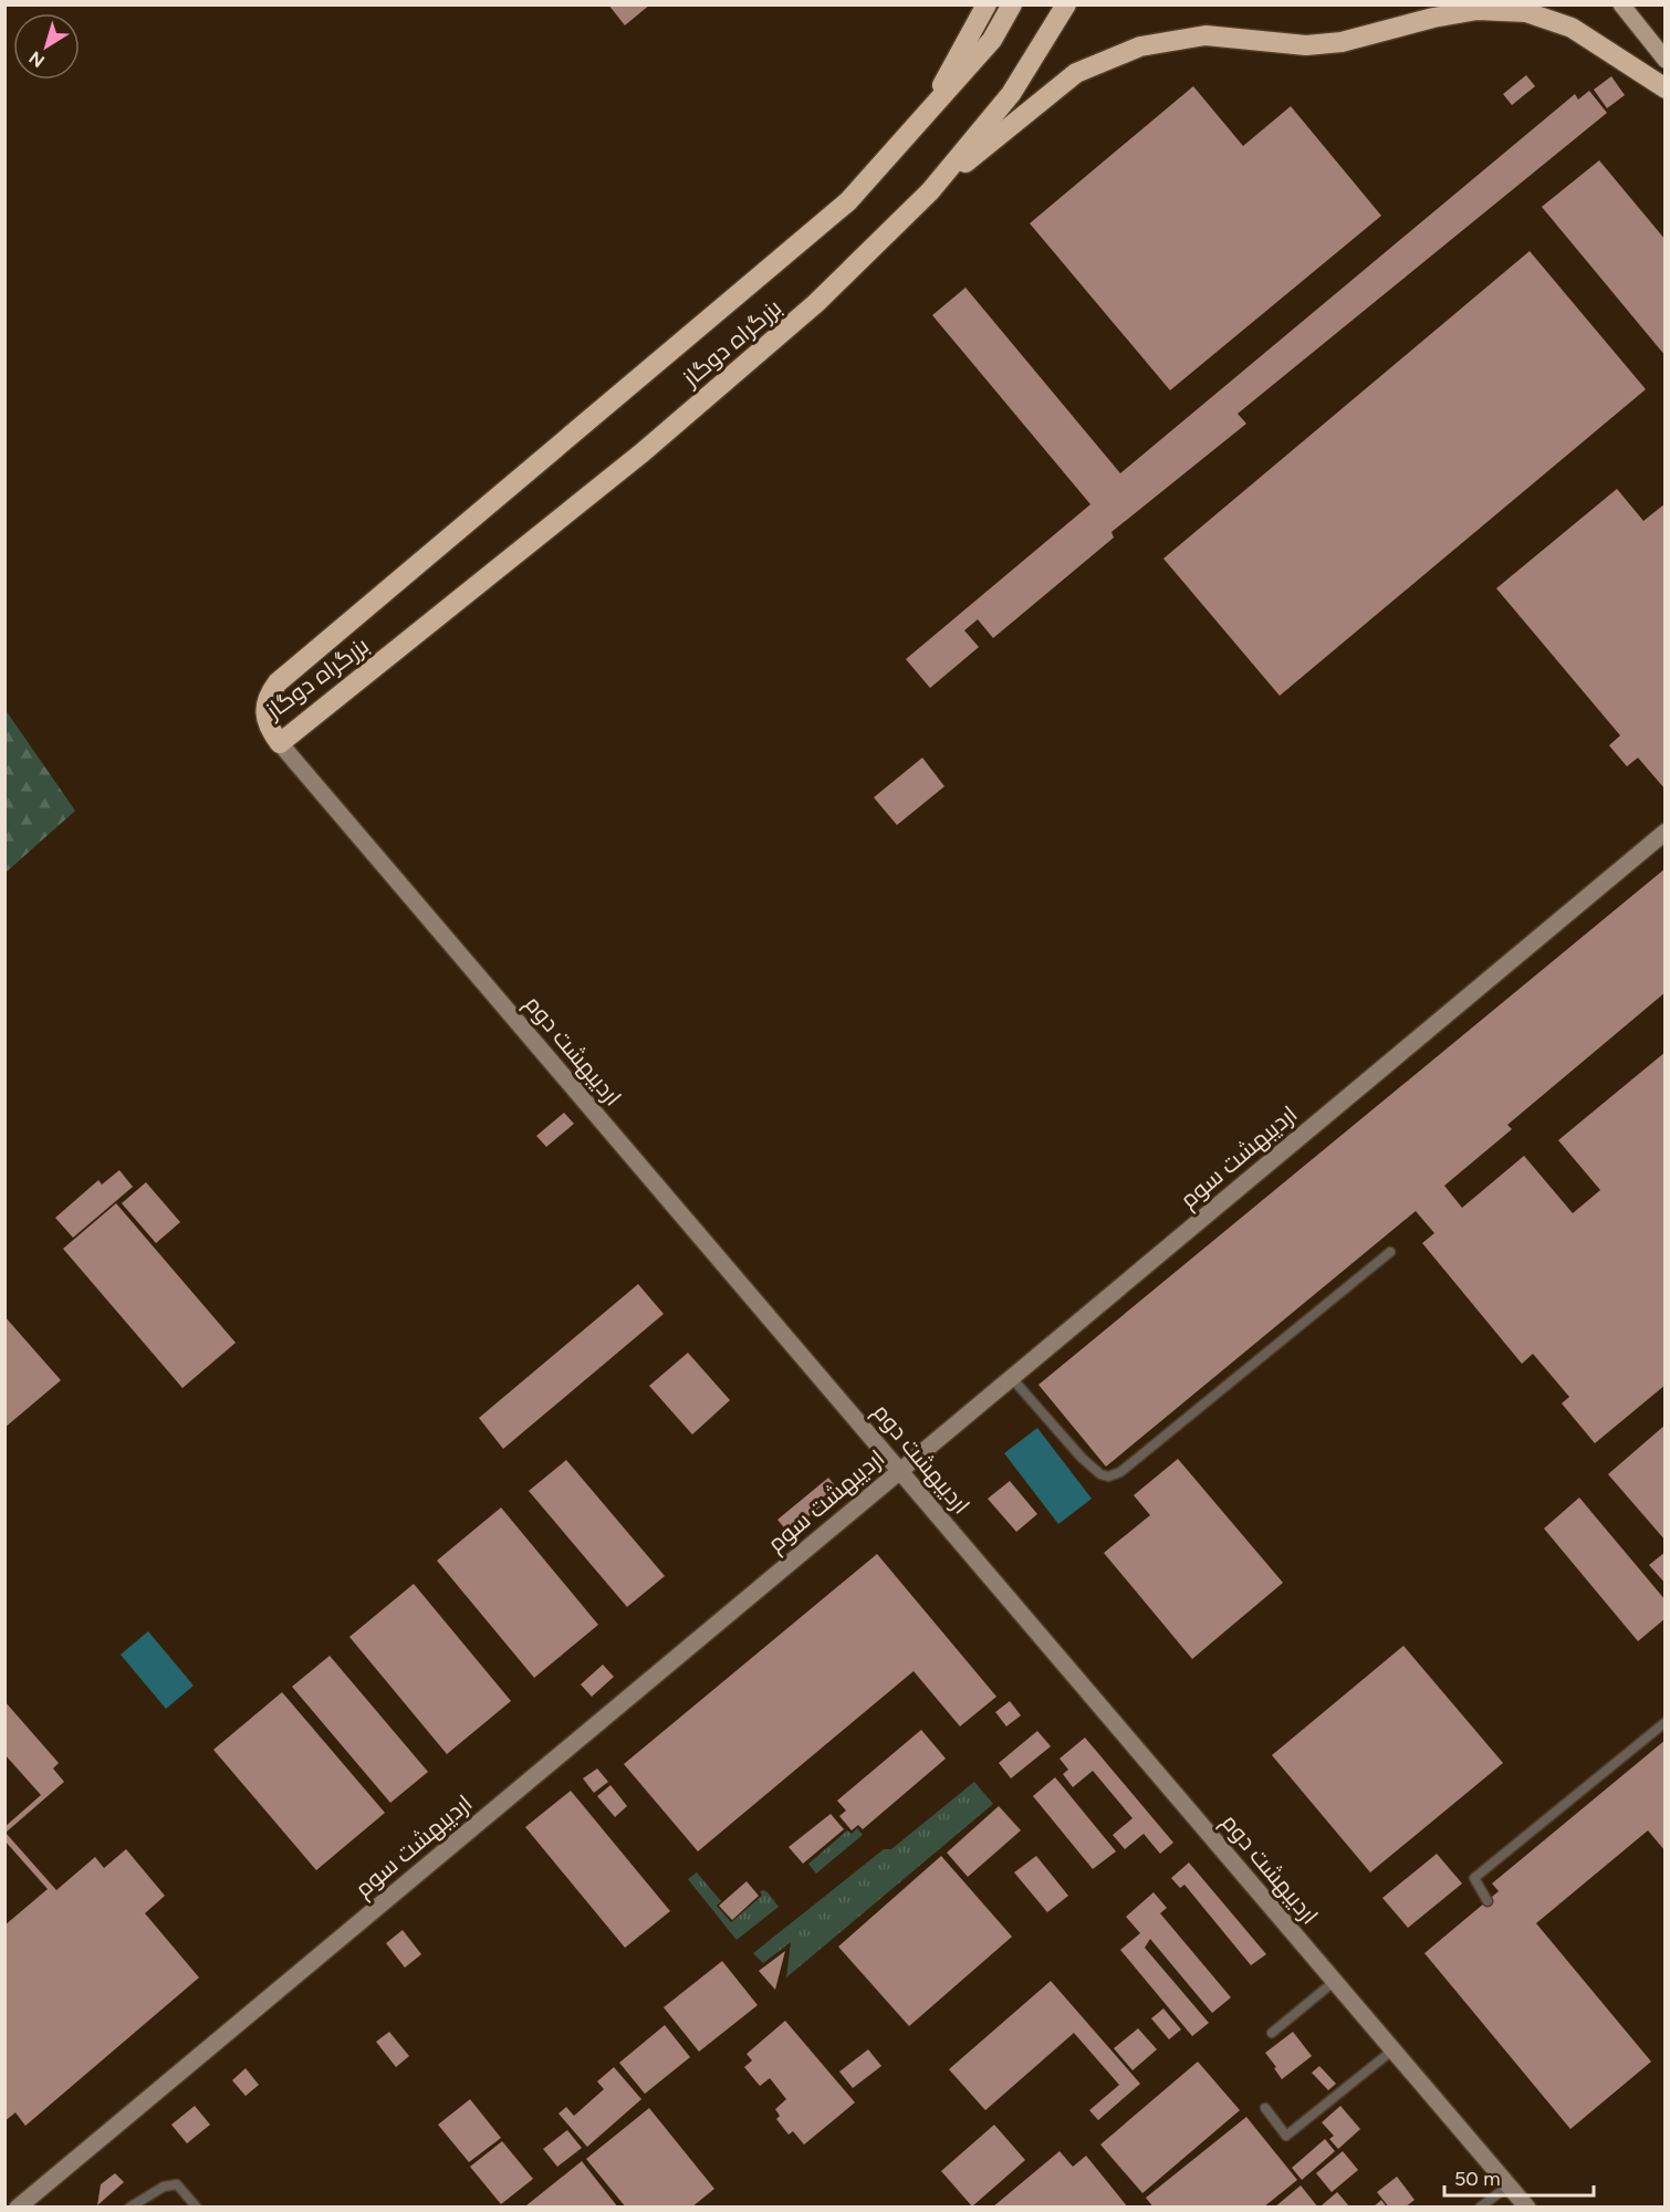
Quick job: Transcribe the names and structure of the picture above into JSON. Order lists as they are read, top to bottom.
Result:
{
  "streets": {
    "highway": ["بزرگراه دوگاز"],
    "street": ["اردیبهشت دوم", "اردیبهشت سوم"]
  },
  "crossings": [
    ["بزرگراه دوگاز", "اردیبهشت دوم"],
    ["اردیبهشت دوم", "اردیبهشت سوم"]
  ],
  "scale_bar": "50 m",
  "north": "bottom left"
}
